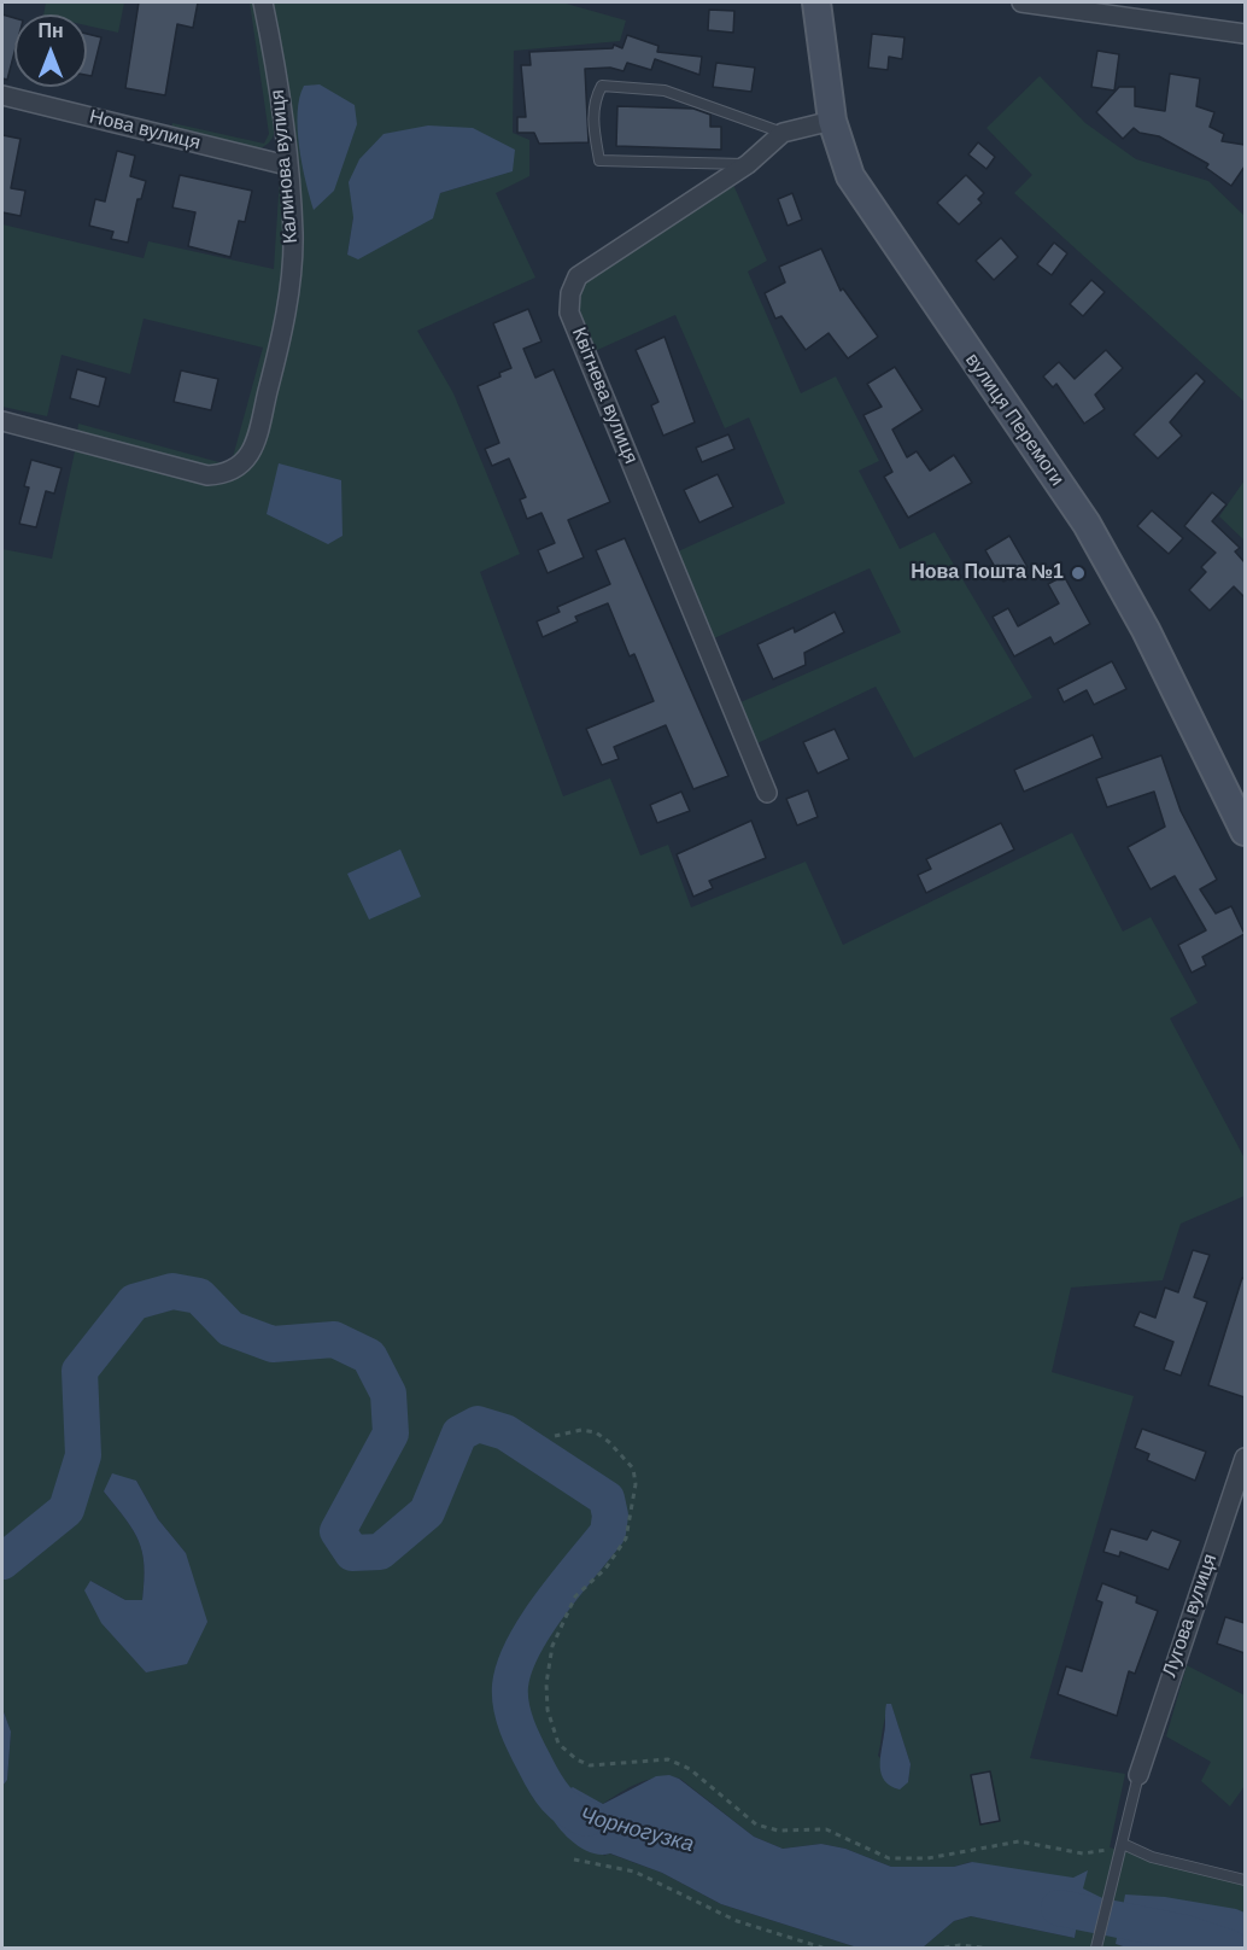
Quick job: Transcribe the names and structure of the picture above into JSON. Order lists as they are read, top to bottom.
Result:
{
  "streets": {
    "main road": ["вулиця Перемоги"],
    "street": [
      "Нова вулиця",
      "Калинова вулиця",
      "Квітнева вулиця",
      "Лугова вулиця"
    ]
  },
  "crossings": [
    ["Нова вулиця", "Калинова вулиця"],
    ["Квітнева вулиця", "вулиця Перемоги"]
  ],
  "water": ["Чорногузка"],
  "places": ["Нова Пошта №1"],
  "north": "top"
}
